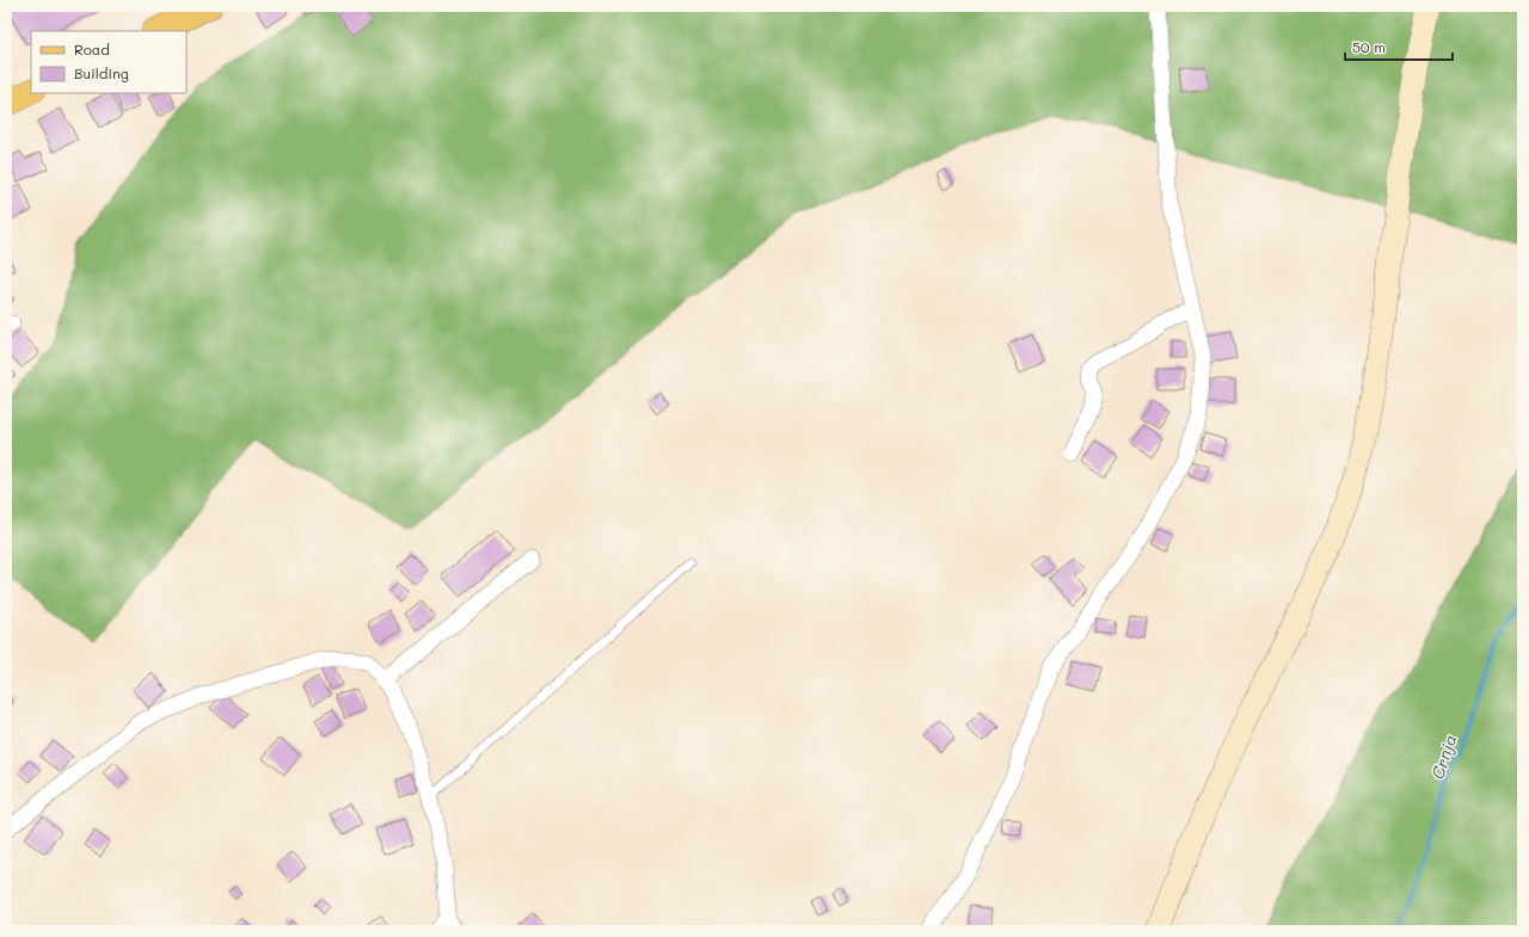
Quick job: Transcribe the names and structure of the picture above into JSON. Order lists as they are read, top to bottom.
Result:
{
  "water": ["Crnja"],
  "legend": ["Road", "Building"],
  "scale_bar": "50 m"
}
